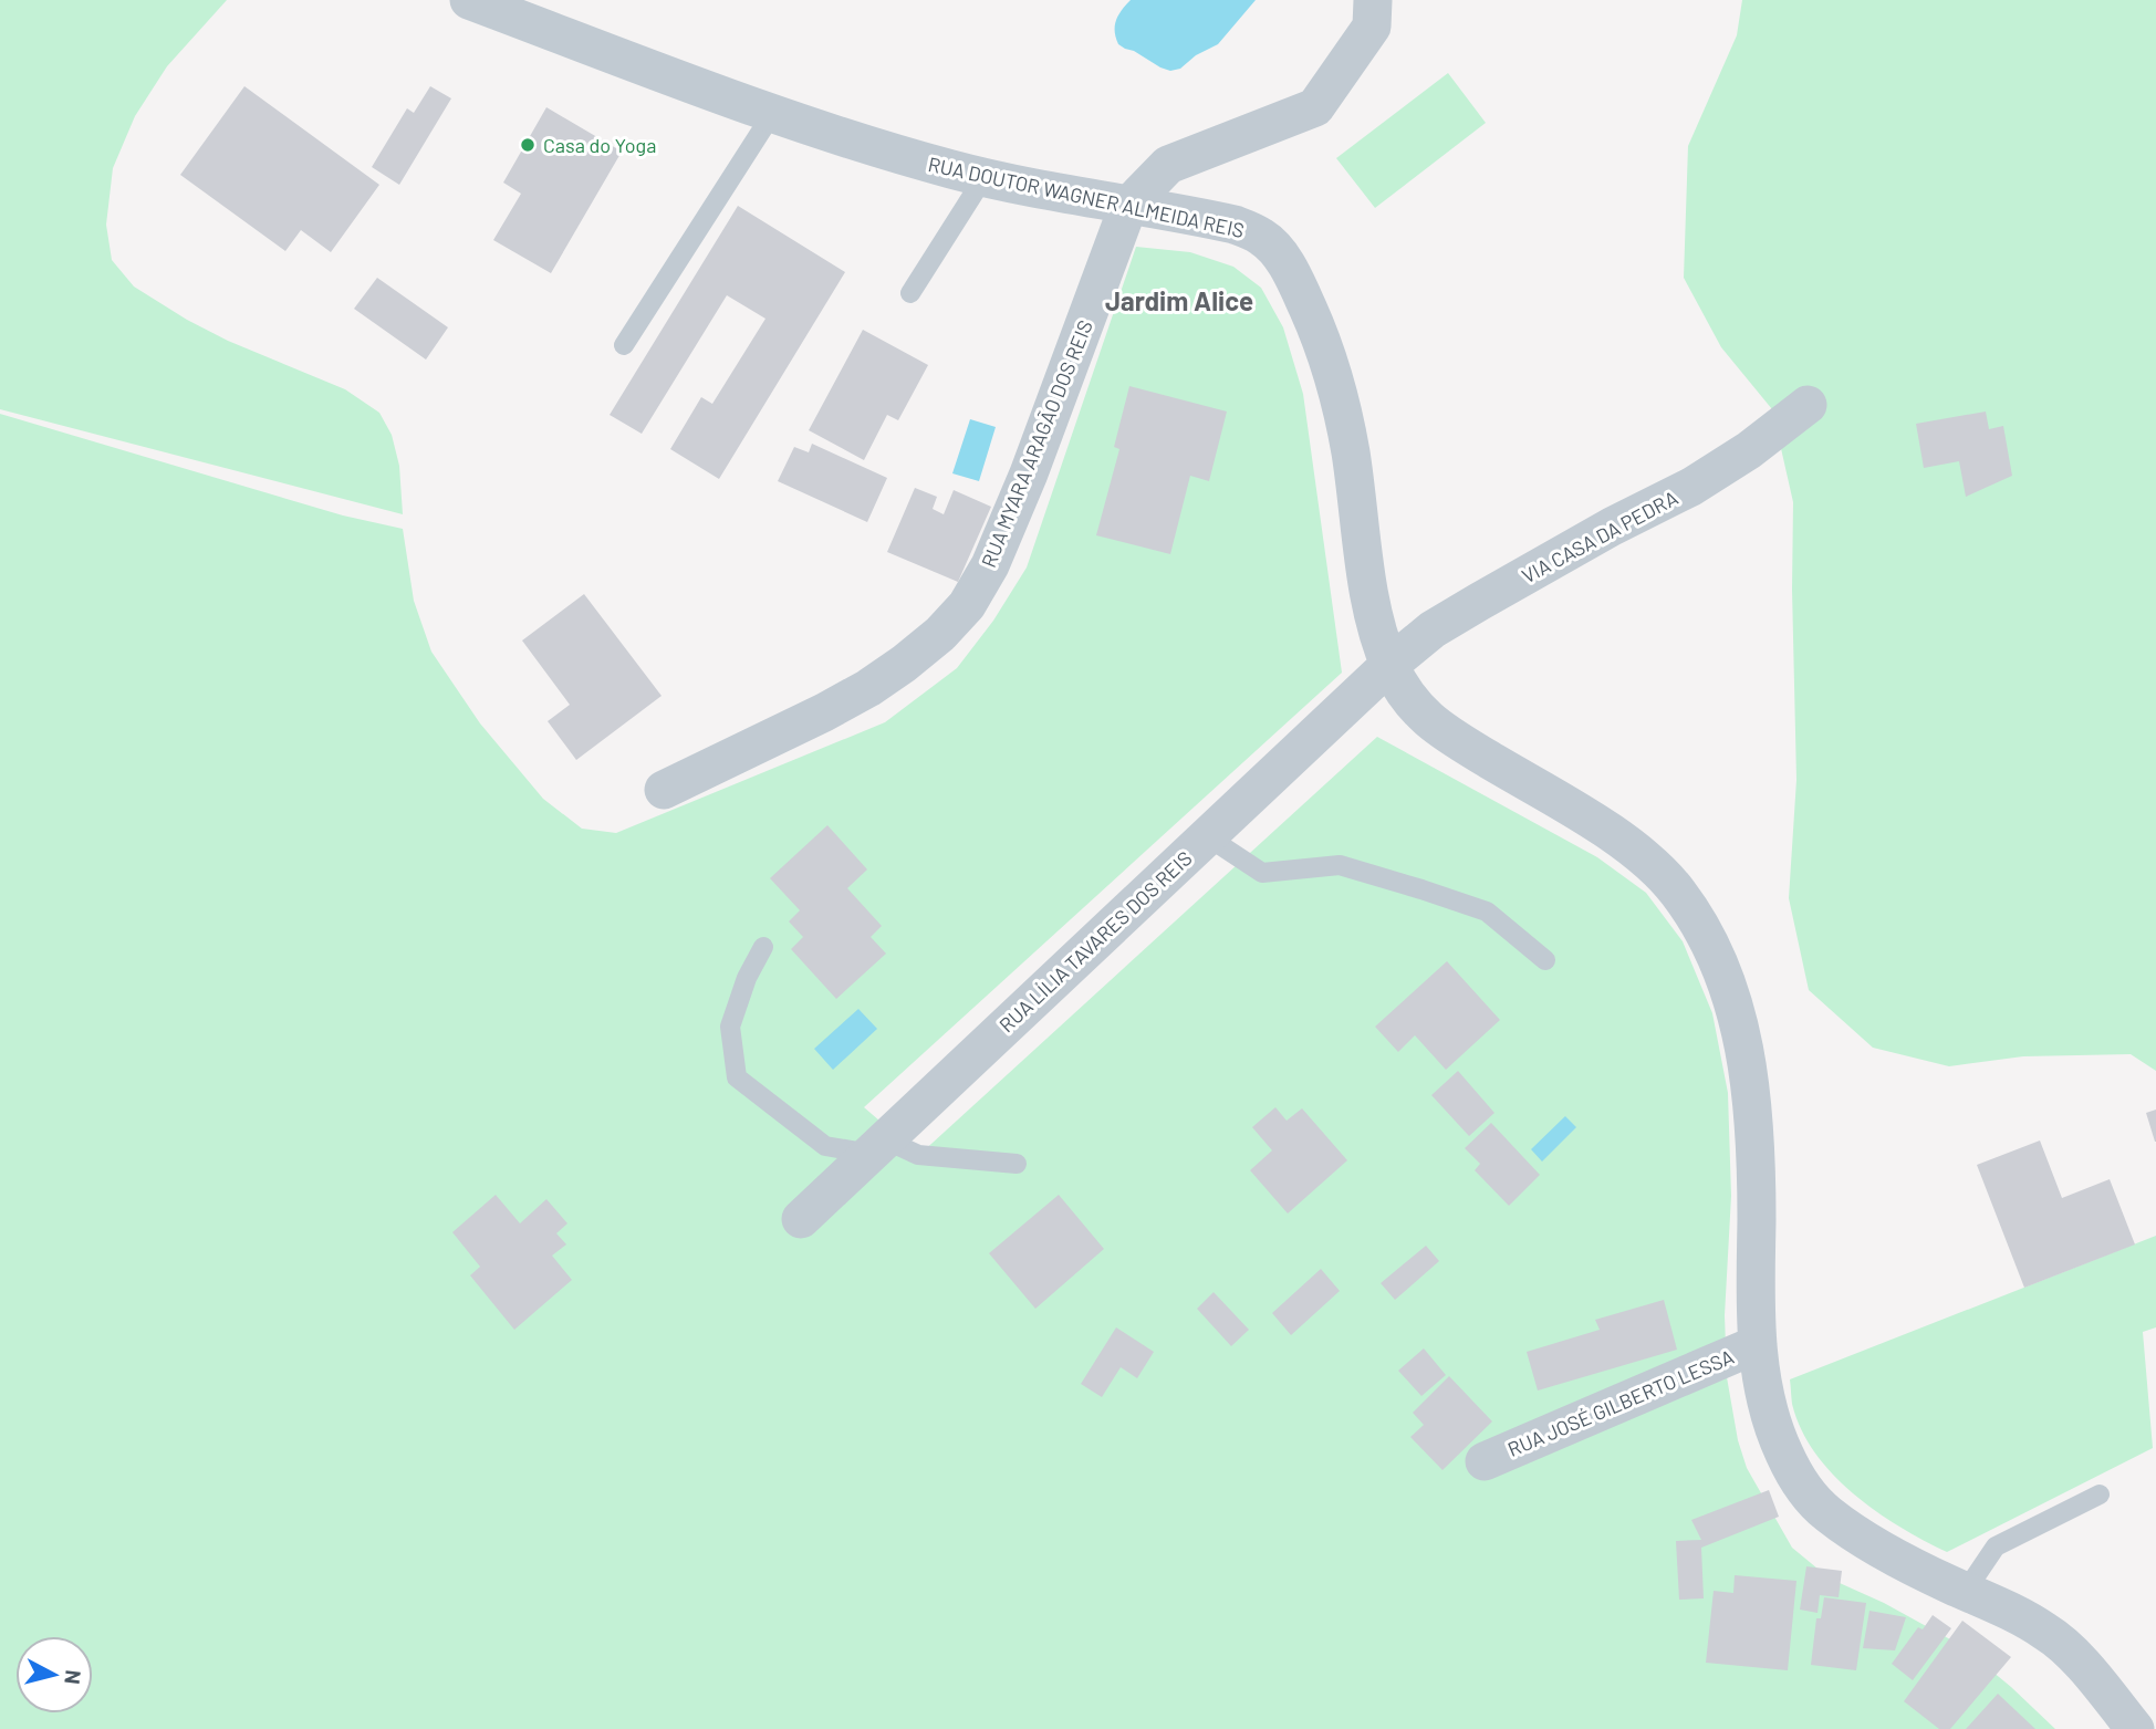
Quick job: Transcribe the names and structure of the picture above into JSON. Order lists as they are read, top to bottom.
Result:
{
  "streets": {
    "street": [
      "RUA DOUTOR WAGNER ALMEIDA REIS",
      "RUA MYARA ARAGÃO DOS REIS",
      "VIA CASA DA PEDRA",
      "RUA LÍLIA TAVARES DOS REIS",
      "RUA JOSÉ GILBERTO LESSA"
    ]
  },
  "crossings": [
    ["RUA DOUTOR WAGNER ALMEIDA REIS", "RUA MYARA ARAGÃO DOS REIS"],
    ["RUA DOUTOR WAGNER ALMEIDA REIS", "VIA CASA DA PEDRA"],
    ["RUA DOUTOR WAGNER ALMEIDA REIS", "RUA LÍLIA TAVARES DOS REIS"],
    ["RUA DOUTOR WAGNER ALMEIDA REIS", "RUA JOSÉ GILBERTO LESSA"],
    ["VIA CASA DA PEDRA", "RUA LÍLIA TAVARES DOS REIS"]
  ],
  "districts": ["Jardim Alice"],
  "places": ["Casa do Yoga"],
  "north": "right"
}
